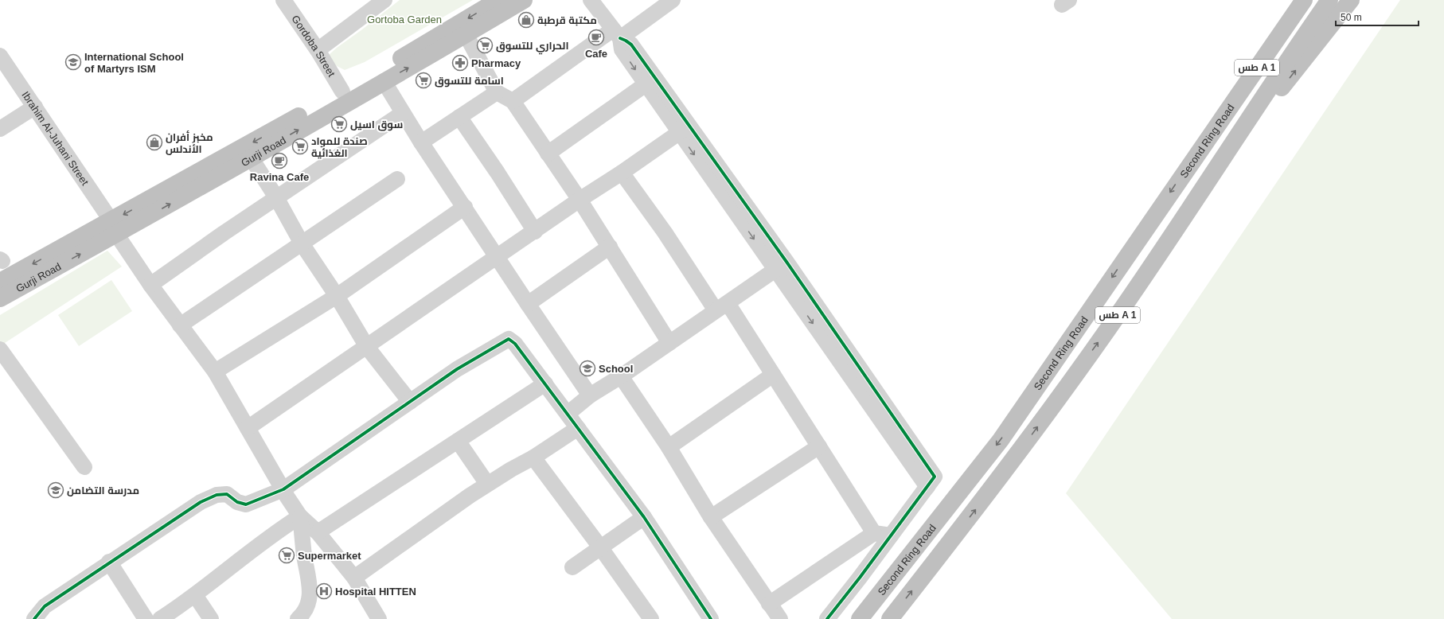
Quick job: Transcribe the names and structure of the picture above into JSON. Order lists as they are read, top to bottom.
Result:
{
  "streets": {
    "highway": ["طس A 1", "Second Ring Road", "Gurji Road"],
    "street": ["Gordoba Street", "Ibrahim Al-Juhani Street"]
  },
  "crossings": [
    ["Gordoba Street", "Gurji Road"],
    ["Ibrahim Al-Juhani Street", "Gurji Road"]
  ],
  "parks": ["Gortoba Garden"],
  "places": {
    "shop": ["مكتبة قرطبة", "مخبز أفران الأندلس"],
    "cafe": ["Cafe", "Ravina Cafe"],
    "supermarket": [
      "الحراري للتسوق",
      "اسامة للتسوق",
      "سوق اسيل",
      "صندة للمواد الغذائية",
      "Supermarket"
    ],
    "school or university": ["International School of Martyrs ISM", "School", "مدرسة التضامن"],
    "pharmacy": ["Pharmacy"],
    "hospital": ["Hospital HITTEN"]
  },
  "scale_bar": "50 m"
}
